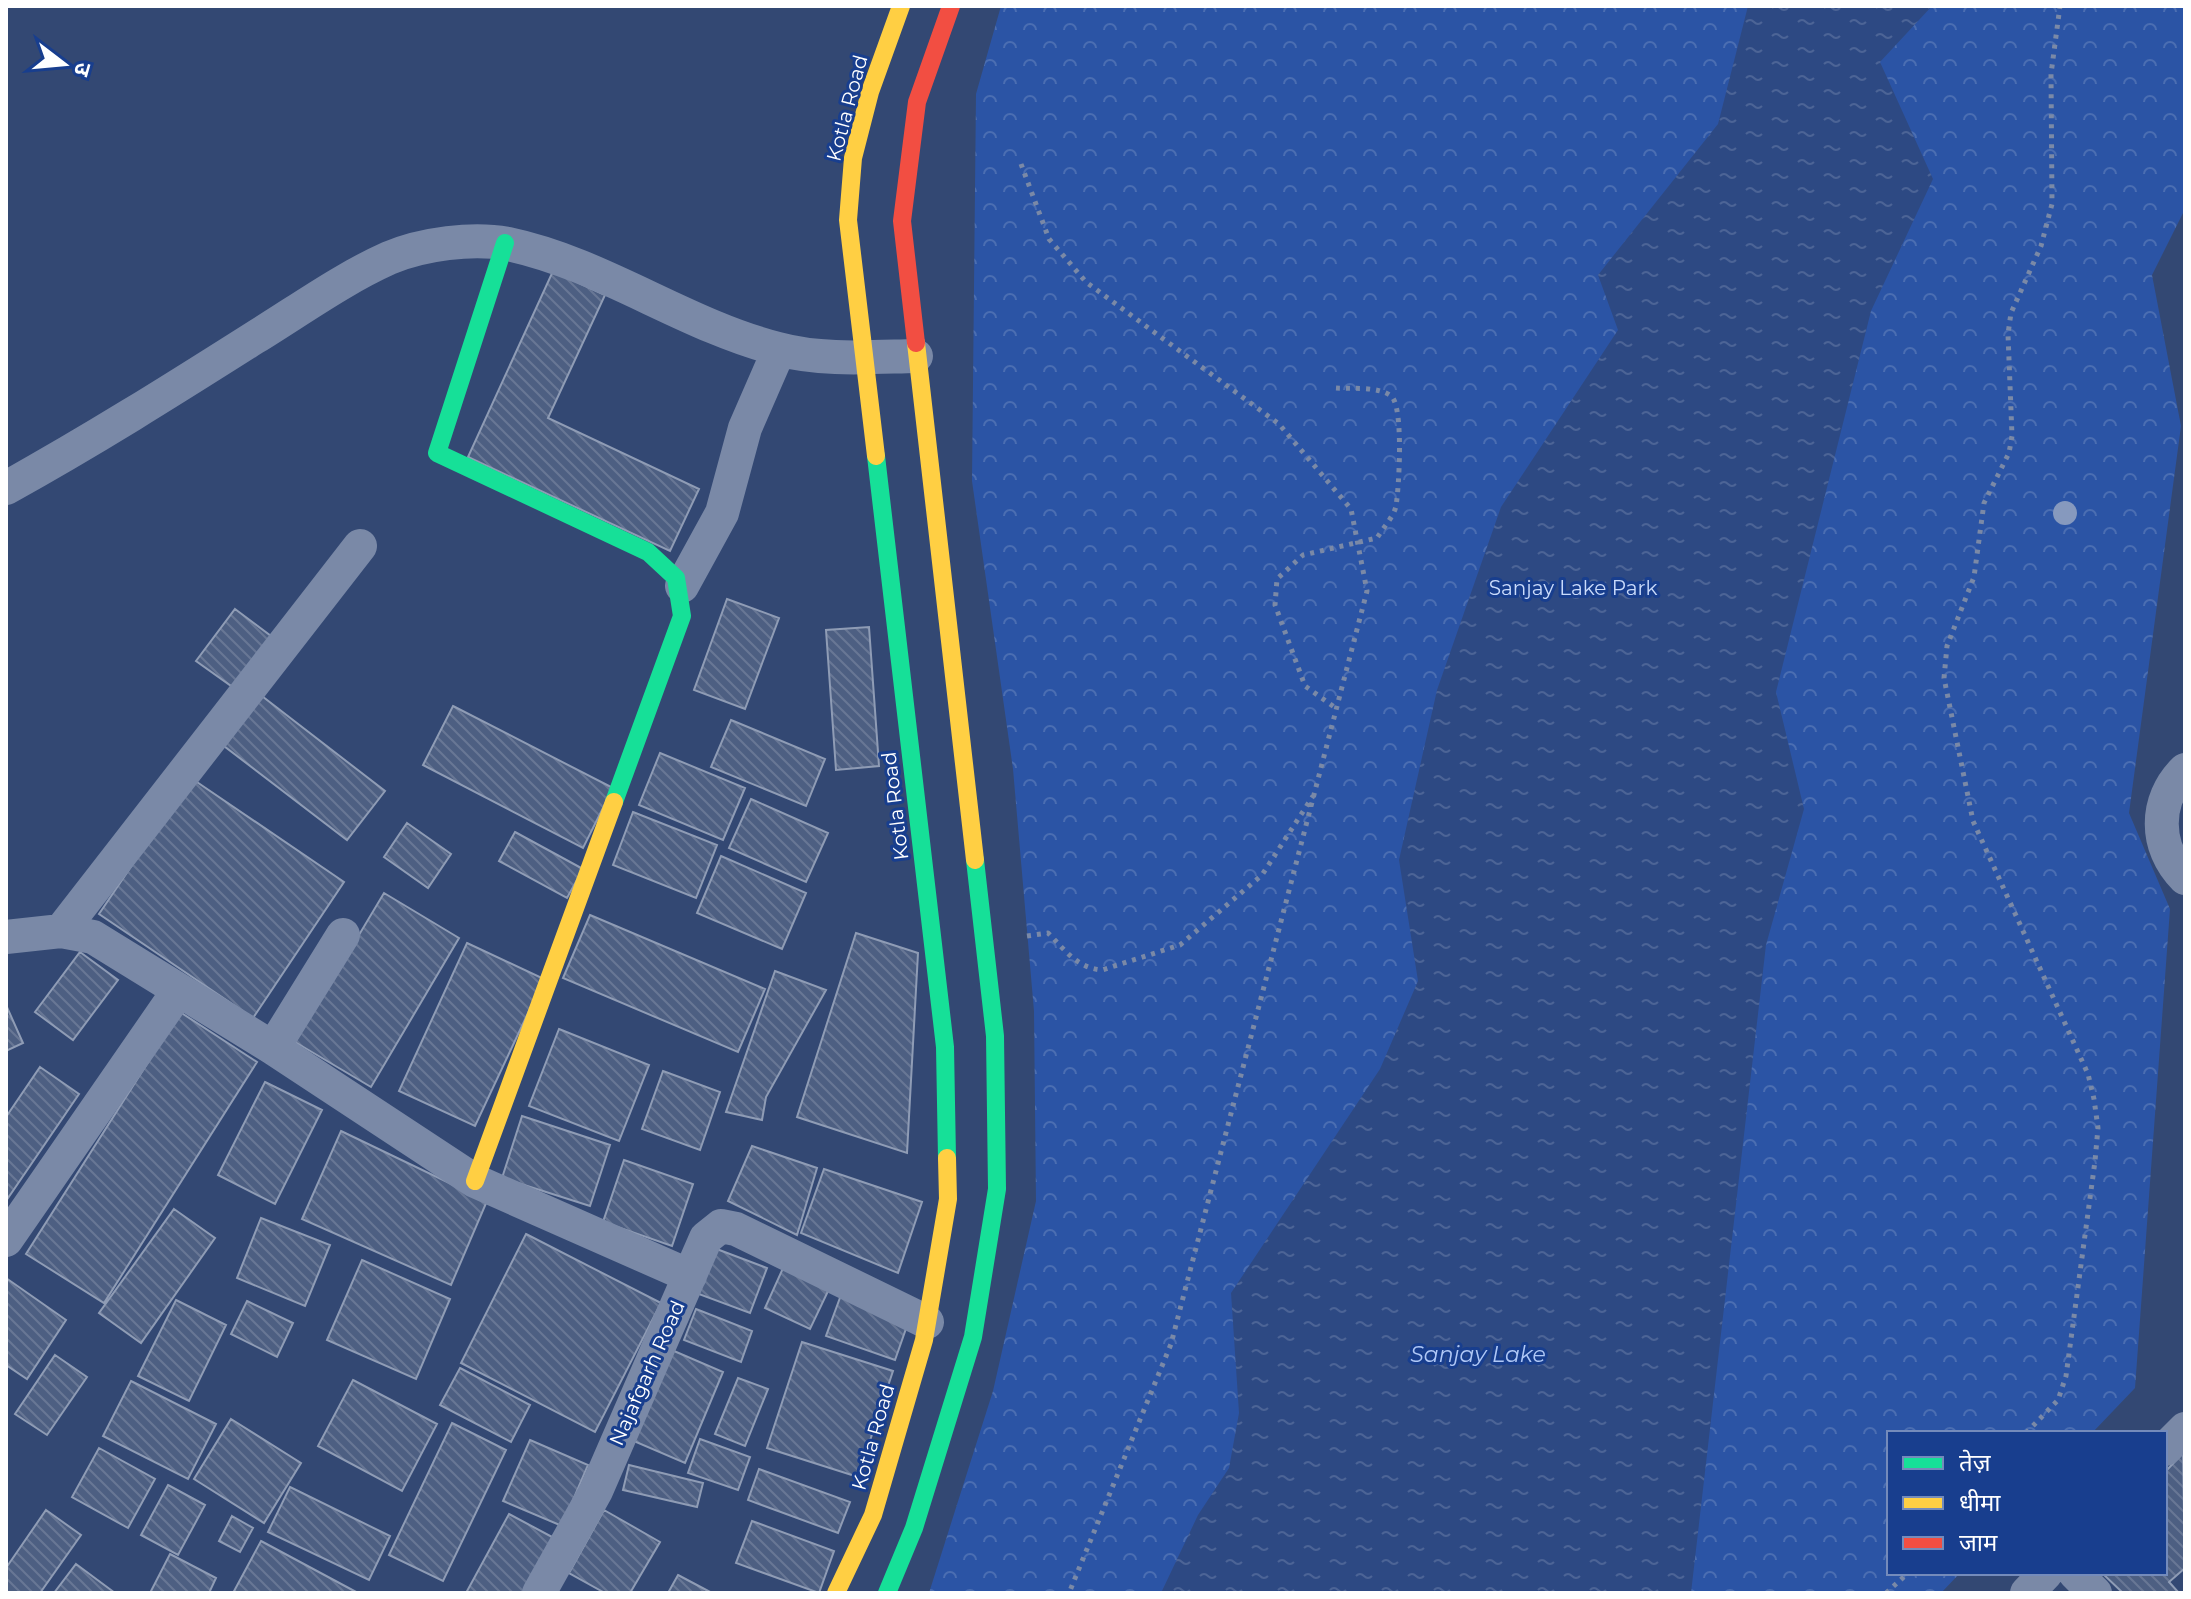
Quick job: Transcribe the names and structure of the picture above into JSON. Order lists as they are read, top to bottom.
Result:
{
  "streets": {
    "main road": ["Kotla Road"],
    "street": ["Najafgarh Road"]
  },
  "water": ["Sanjay Lake"],
  "parks": ["Sanjay Lake Park"],
  "legend": ["तेज़", "धीमा", "जाम"],
  "north": "right"
}
